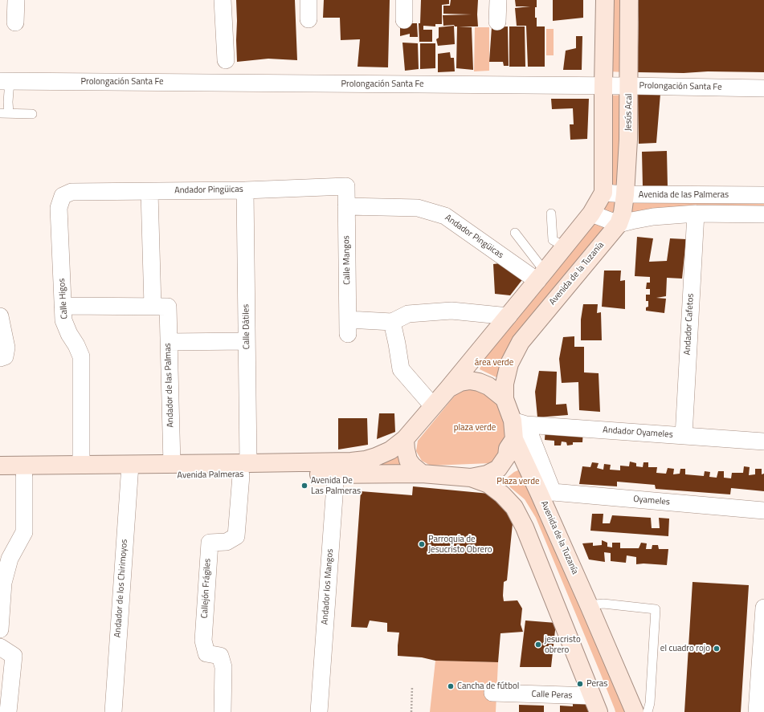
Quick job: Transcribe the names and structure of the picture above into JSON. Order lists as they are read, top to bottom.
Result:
{
  "streets": {
    "street": [
      "Prolongación Santa Fe",
      "Jesús Acal",
      "Andador Pingüicas",
      "Avenida de las Palmeras",
      "Calle Mangos",
      "Avenida de la Tuzanía",
      "Calle Higos",
      "Andador Cafetos",
      "Calle Dátiles",
      "Andador de las Palmas",
      "Andador Oyameles",
      "Avenida Palmeras",
      "Oyameles",
      "Andador los Mangos",
      "Andador de los Chirimoyos",
      "Callejón Frágiles",
      "Calle Peras"
    ]
  },
  "crossings": [
    ["Prolongación Santa Fe", "Jesús Acal"],
    ["Jesús Acal", "Avenida de las Palmeras"],
    ["Jesús Acal", "Avenida de la Tuzanía"],
    ["Andador Pingüicas", "Calle Mangos"],
    ["Andador Pingüicas", "Calle Higos"],
    ["Andador Pingüicas", "Calle Dátiles"],
    ["Andador Pingüicas", "Andador de las Palmas"],
    ["Avenida de las Palmeras", "Avenida de la Tuzanía"],
    ["Avenida de las Palmeras", "Andador Cafetos"],
    ["Avenida de la Tuzanía", "Andador Oyameles"],
    ["Avenida de la Tuzanía", "Avenida Palmeras"],
    ["Avenida de la Tuzanía", "Oyameles"],
    ["Calle Higos", "Avenida Palmeras"],
    ["Andador Cafetos", "Andador Oyameles"],
    ["Calle Dátiles", "Avenida Palmeras"],
    ["Calle Dátiles", "Callejón Frágiles"],
    ["Andador de las Palmas", "Avenida Palmeras"],
    ["Andador Oyameles", "Avenida Palmeras"],
    ["Avenida Palmeras", "Andador los Mangos"],
    ["Avenida Palmeras", "Andador de los Chirimoyos"],
    ["Avenida Palmeras", "Callejón Frágiles"]
  ],
  "parks": ["área verde", "plaza verde", "Plaza verde"],
  "places": [
    "Avenida De Las Palmeras",
    "Parroquia de Jesucristo Obrero",
    "jesucristo obrero",
    "el cuadro rojo",
    "Peras",
    "Cancha de fútbol"
  ]
}
